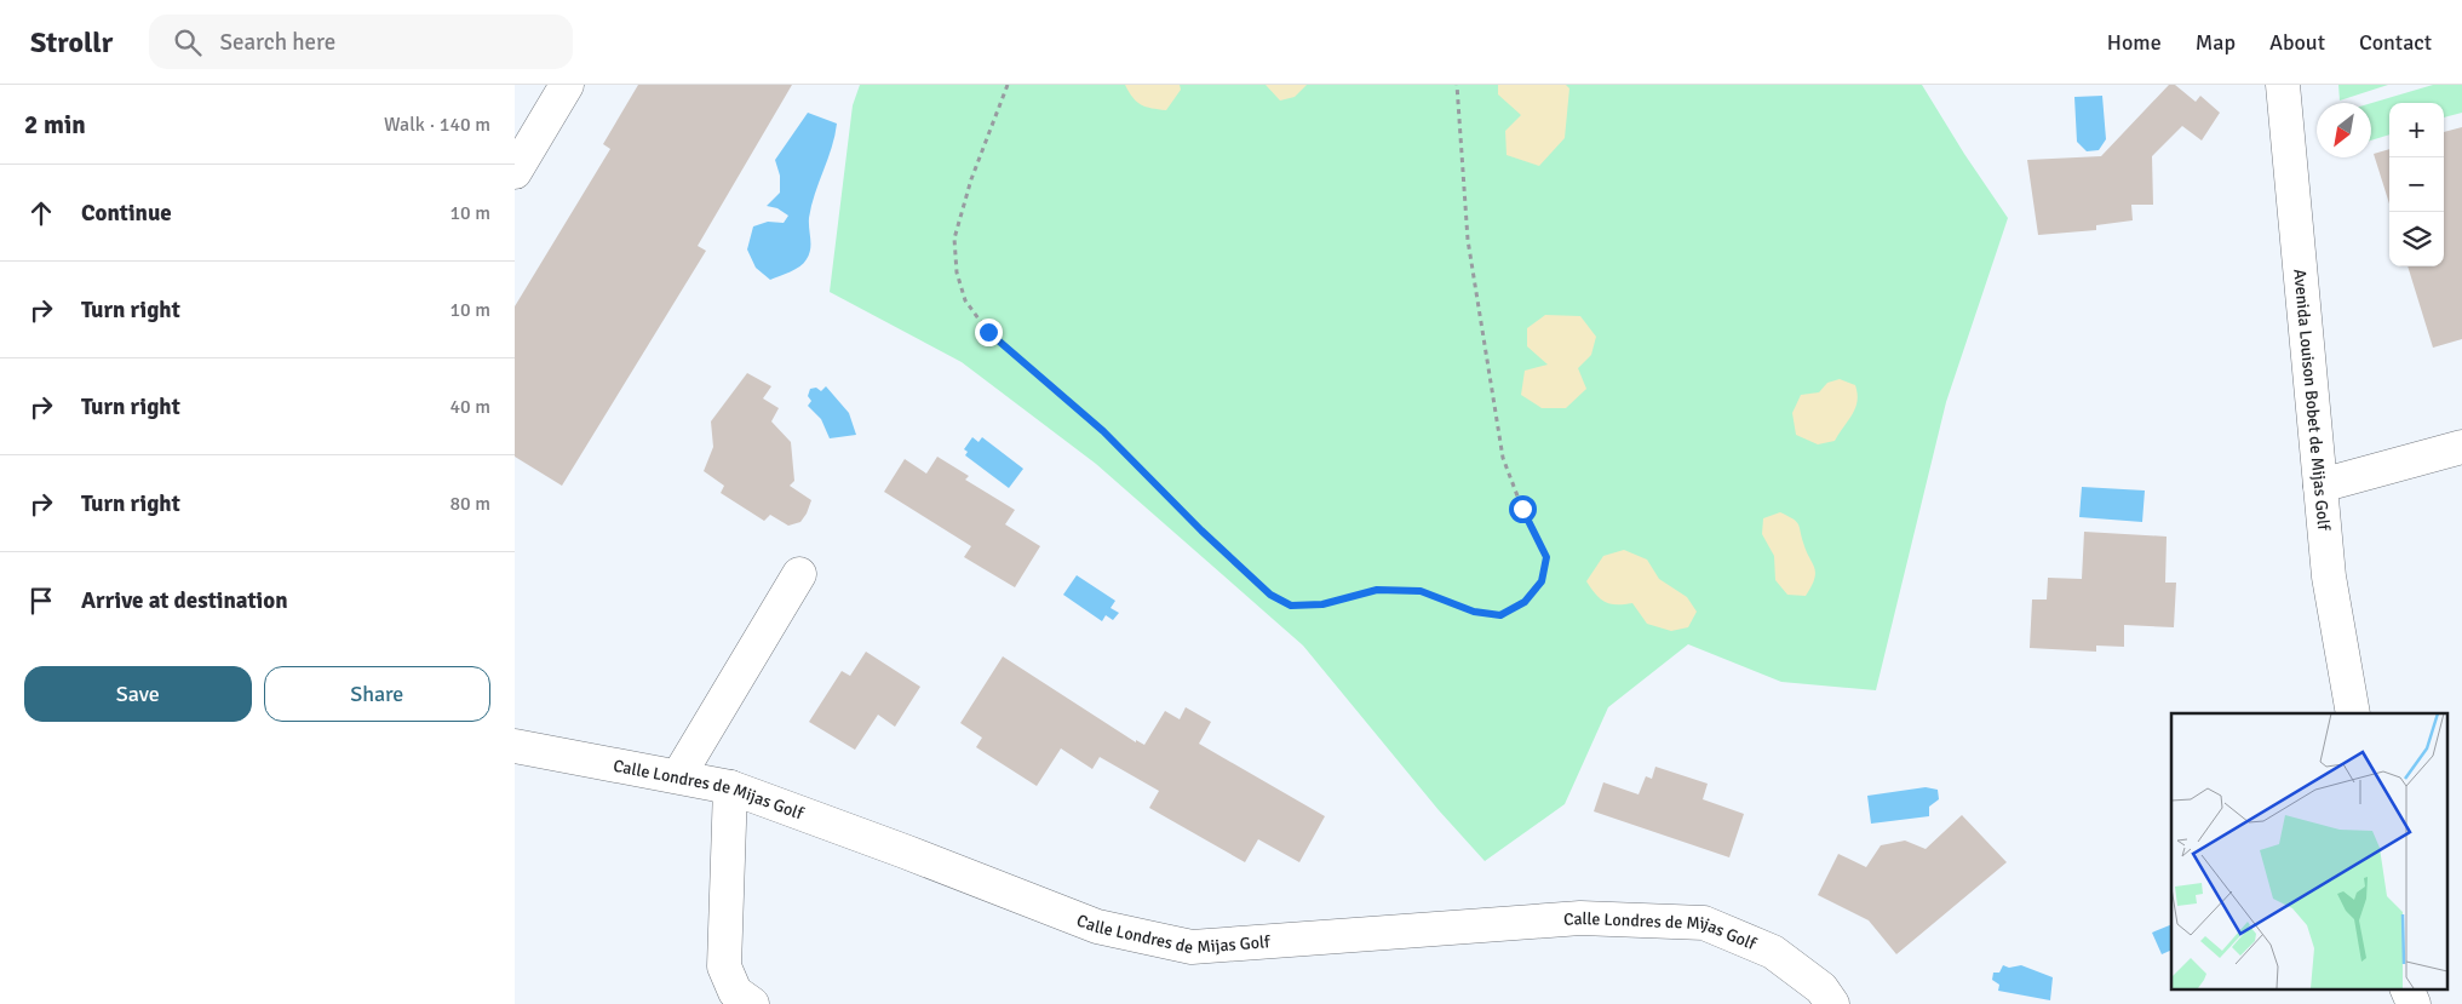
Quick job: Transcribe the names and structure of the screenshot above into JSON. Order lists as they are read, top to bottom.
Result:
{
  "streets": {
    "street": ["Avenida Louison Bobet de Mijas Golf", "Calle Londres de Mijas Golf"]
  },
  "north": "bottom left",
  "page": {
    "header": "Strollr",
    "search": "Search here",
    "nav": [
      "Home",
      "Map",
      "About",
      "Contact"
    ],
    "heading": ["2 min", "Walk · 140 m"],
    "map_buttons": ["+", "−"],
    "list": [
      ["Continue", "10 m"],
      ["Turn right", "10 m"],
      ["Turn right", "40 m"],
      ["Turn right", "80 m"],
      "Arrive at destination"
    ],
    "buttons": ["Save", "Share"]
  }
}
